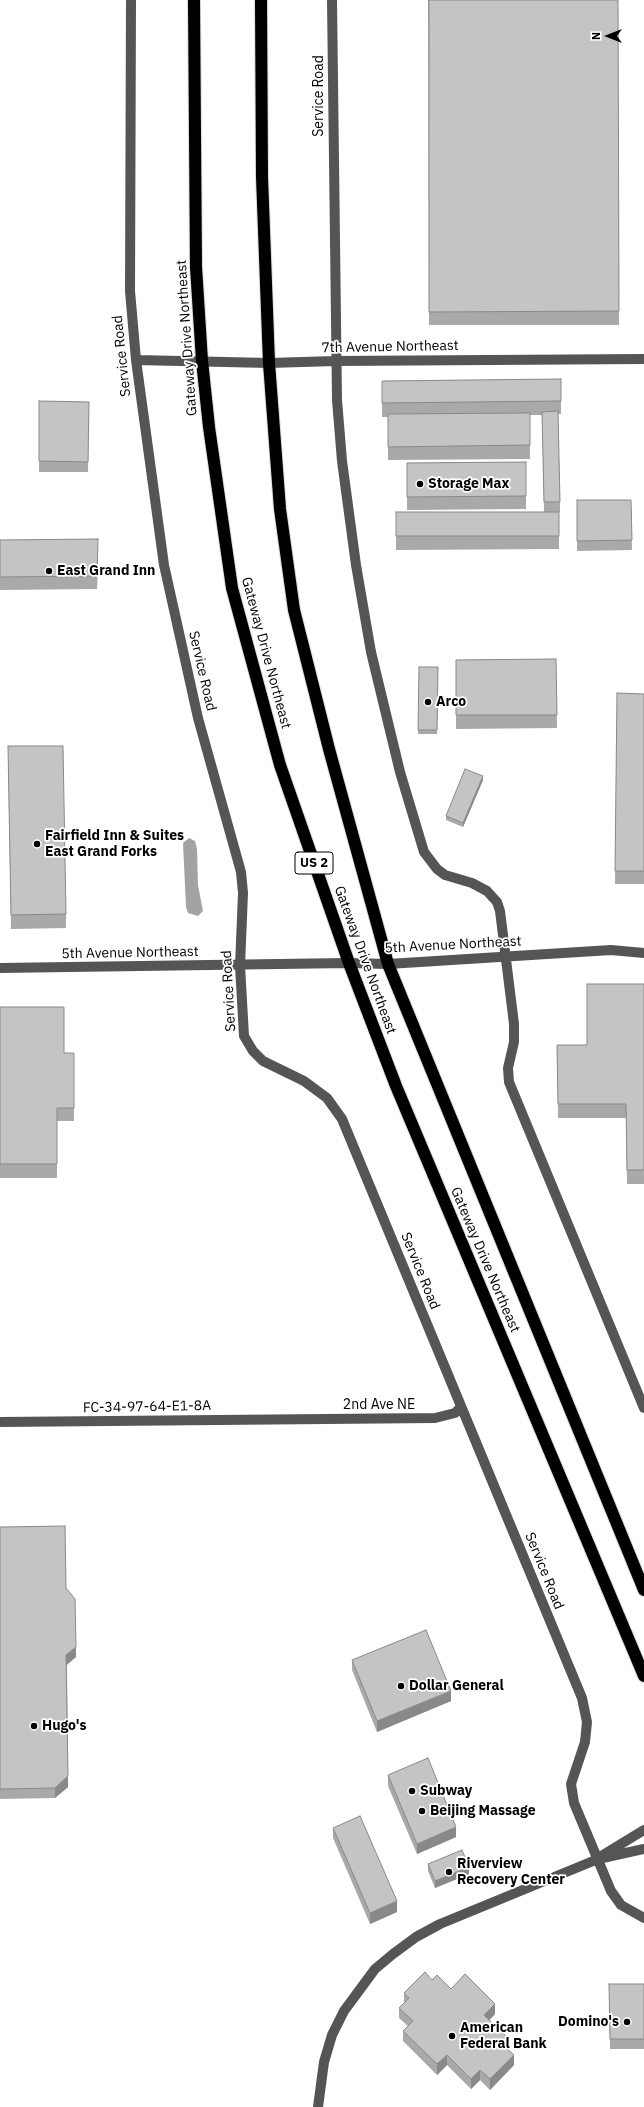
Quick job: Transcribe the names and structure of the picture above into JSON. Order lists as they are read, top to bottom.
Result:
{
  "streets": {
    "highway": ["Gateway Drive Northeast", "US 2"],
    "street": [
      "Service Road",
      "7th Avenue Northeast",
      "5th Avenue Northeast",
      "2nd Ave NE",
      "FC-34-97-64-E1-8A"
    ]
  },
  "crossings": [
    ["Service Road", "7th Avenue Northeast"],
    ["Service Road", "5th Avenue Northeast"],
    ["Service Road", "2nd Ave NE"],
    ["Gateway Drive Northeast", "7th Avenue Northeast"],
    ["Gateway Drive Northeast", "5th Avenue Northeast"],
    ["2nd Ave NE", "FC-34-97-64-E1-8A"]
  ],
  "places": [
    "Storage Max",
    "East Grand Inn",
    "Arco",
    "Fairfield Inn & Suites East Grand Forks",
    "Dollar General",
    "Hugo's",
    "Subway",
    "Beijing Massage",
    "Riverview Recovery Center",
    "Domino's",
    "American Federal Bank"
  ],
  "north": "left"
}
